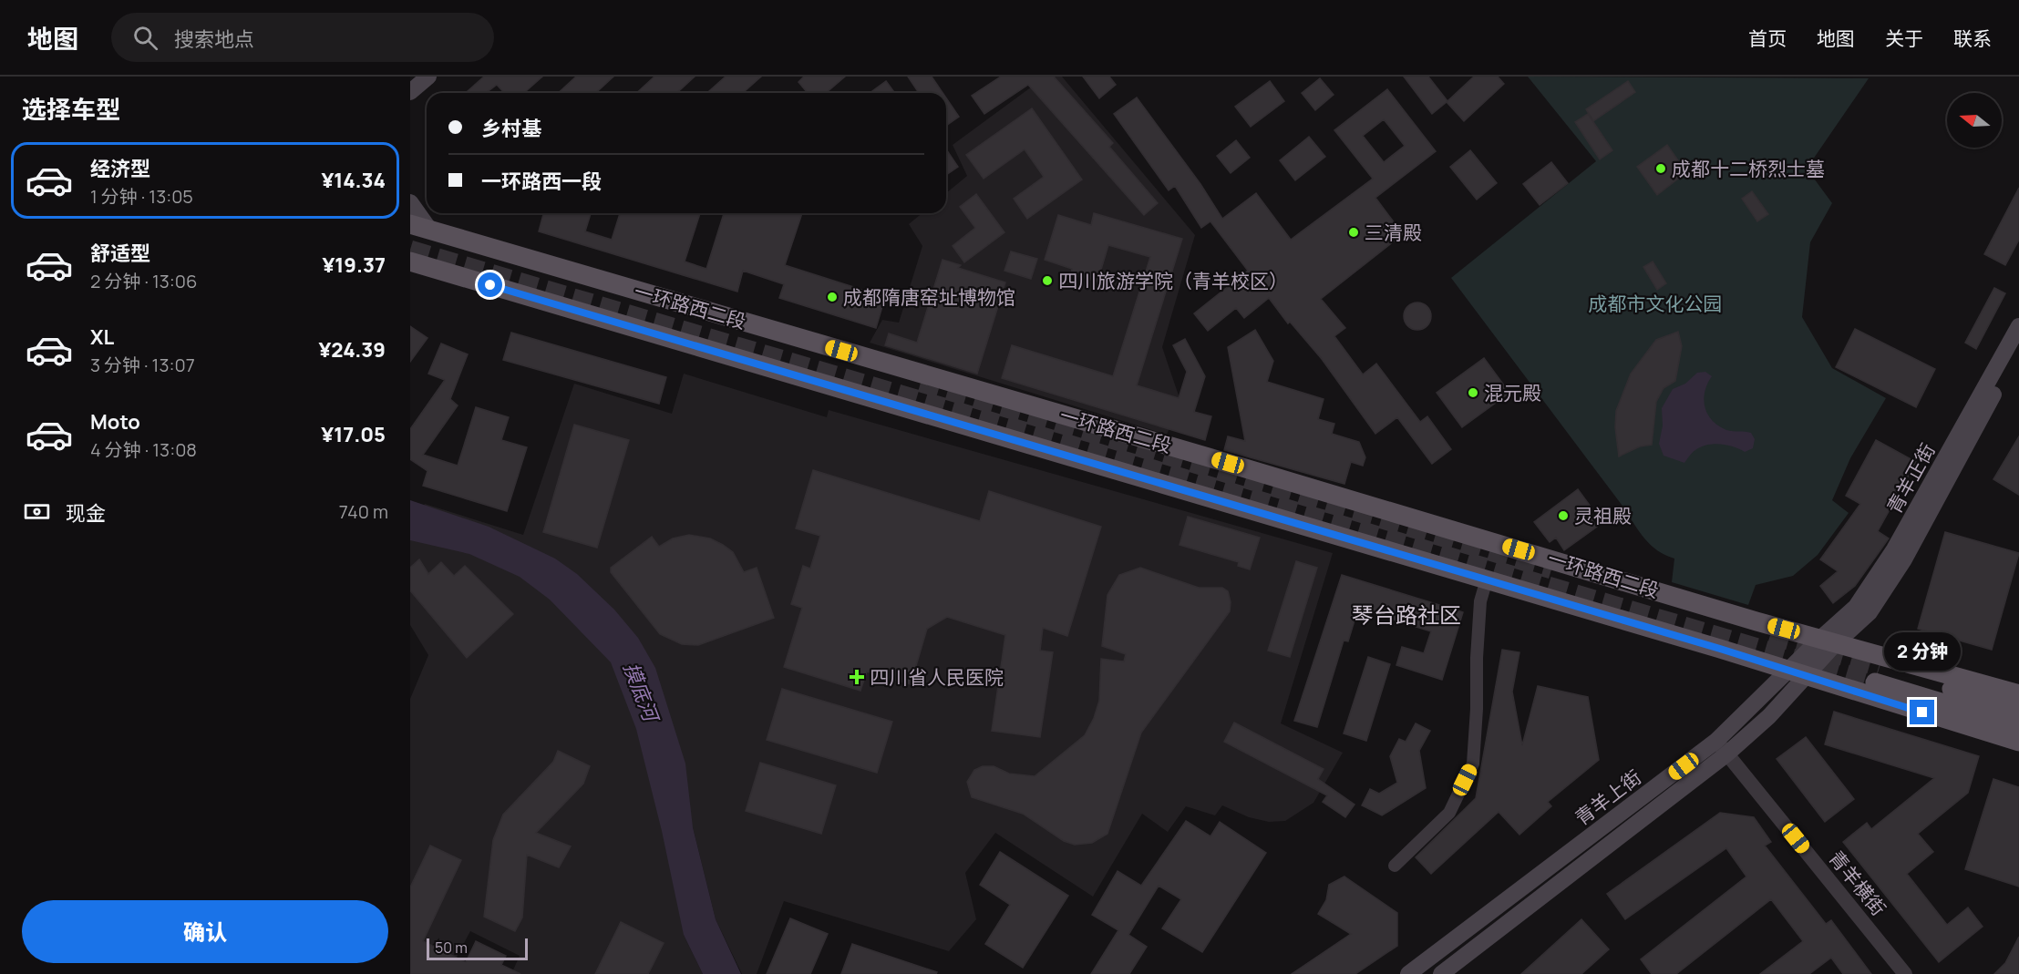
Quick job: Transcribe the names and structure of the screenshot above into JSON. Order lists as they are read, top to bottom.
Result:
{
  "streets": {
    "main road": ["一环路西二段", "青羊正街", "青羊上街"],
    "street": ["青羊横街"]
  },
  "crossings": [
    ["一环路西二段", "青羊正街"],
    ["一环路西二段", "青羊上街"],
    ["青羊正街", "青羊上街"],
    ["青羊上街", "青羊横街"]
  ],
  "districts": ["琴台路社区"],
  "water": ["摸底河"],
  "parks": ["成都市文化公园"],
  "places": {
    "other": [
      "成都十二桥烈士墓",
      "三清殿",
      "四川旅游学院（青羊校区）",
      "成都隋唐窑址博物馆",
      "混元殿",
      "灵祖殿"
    ],
    "health": ["四川省人民医院"]
  },
  "scale_bar": "50 m",
  "north": "left",
  "page": {
    "header": "地图",
    "search": "搜索地点",
    "nav": [
      "首页",
      "地图",
      "关于",
      "联系"
    ],
    "heading": "选择车型",
    "banner": ["乡村基", "一环路西一段"],
    "list": [
      {
        "name": "经济型",
        "note": "1 分钟 · 13:05",
        "value": "¥14.34"
      },
      {
        "name": "舒适型",
        "note": "2 分钟 · 13:06",
        "value": "¥19.37"
      },
      {
        "name": "XL",
        "note": "3 分钟 · 13:07",
        "value": "¥24.39"
      },
      {
        "name": "Moto",
        "note": "4 分钟 · 13:08",
        "value": "¥17.05"
      }
    ],
    "pay": ["现金", "740 m"],
    "bubble": "2 分钟",
    "buttons": "确认",
    "scale": "50 m"
  }
}
